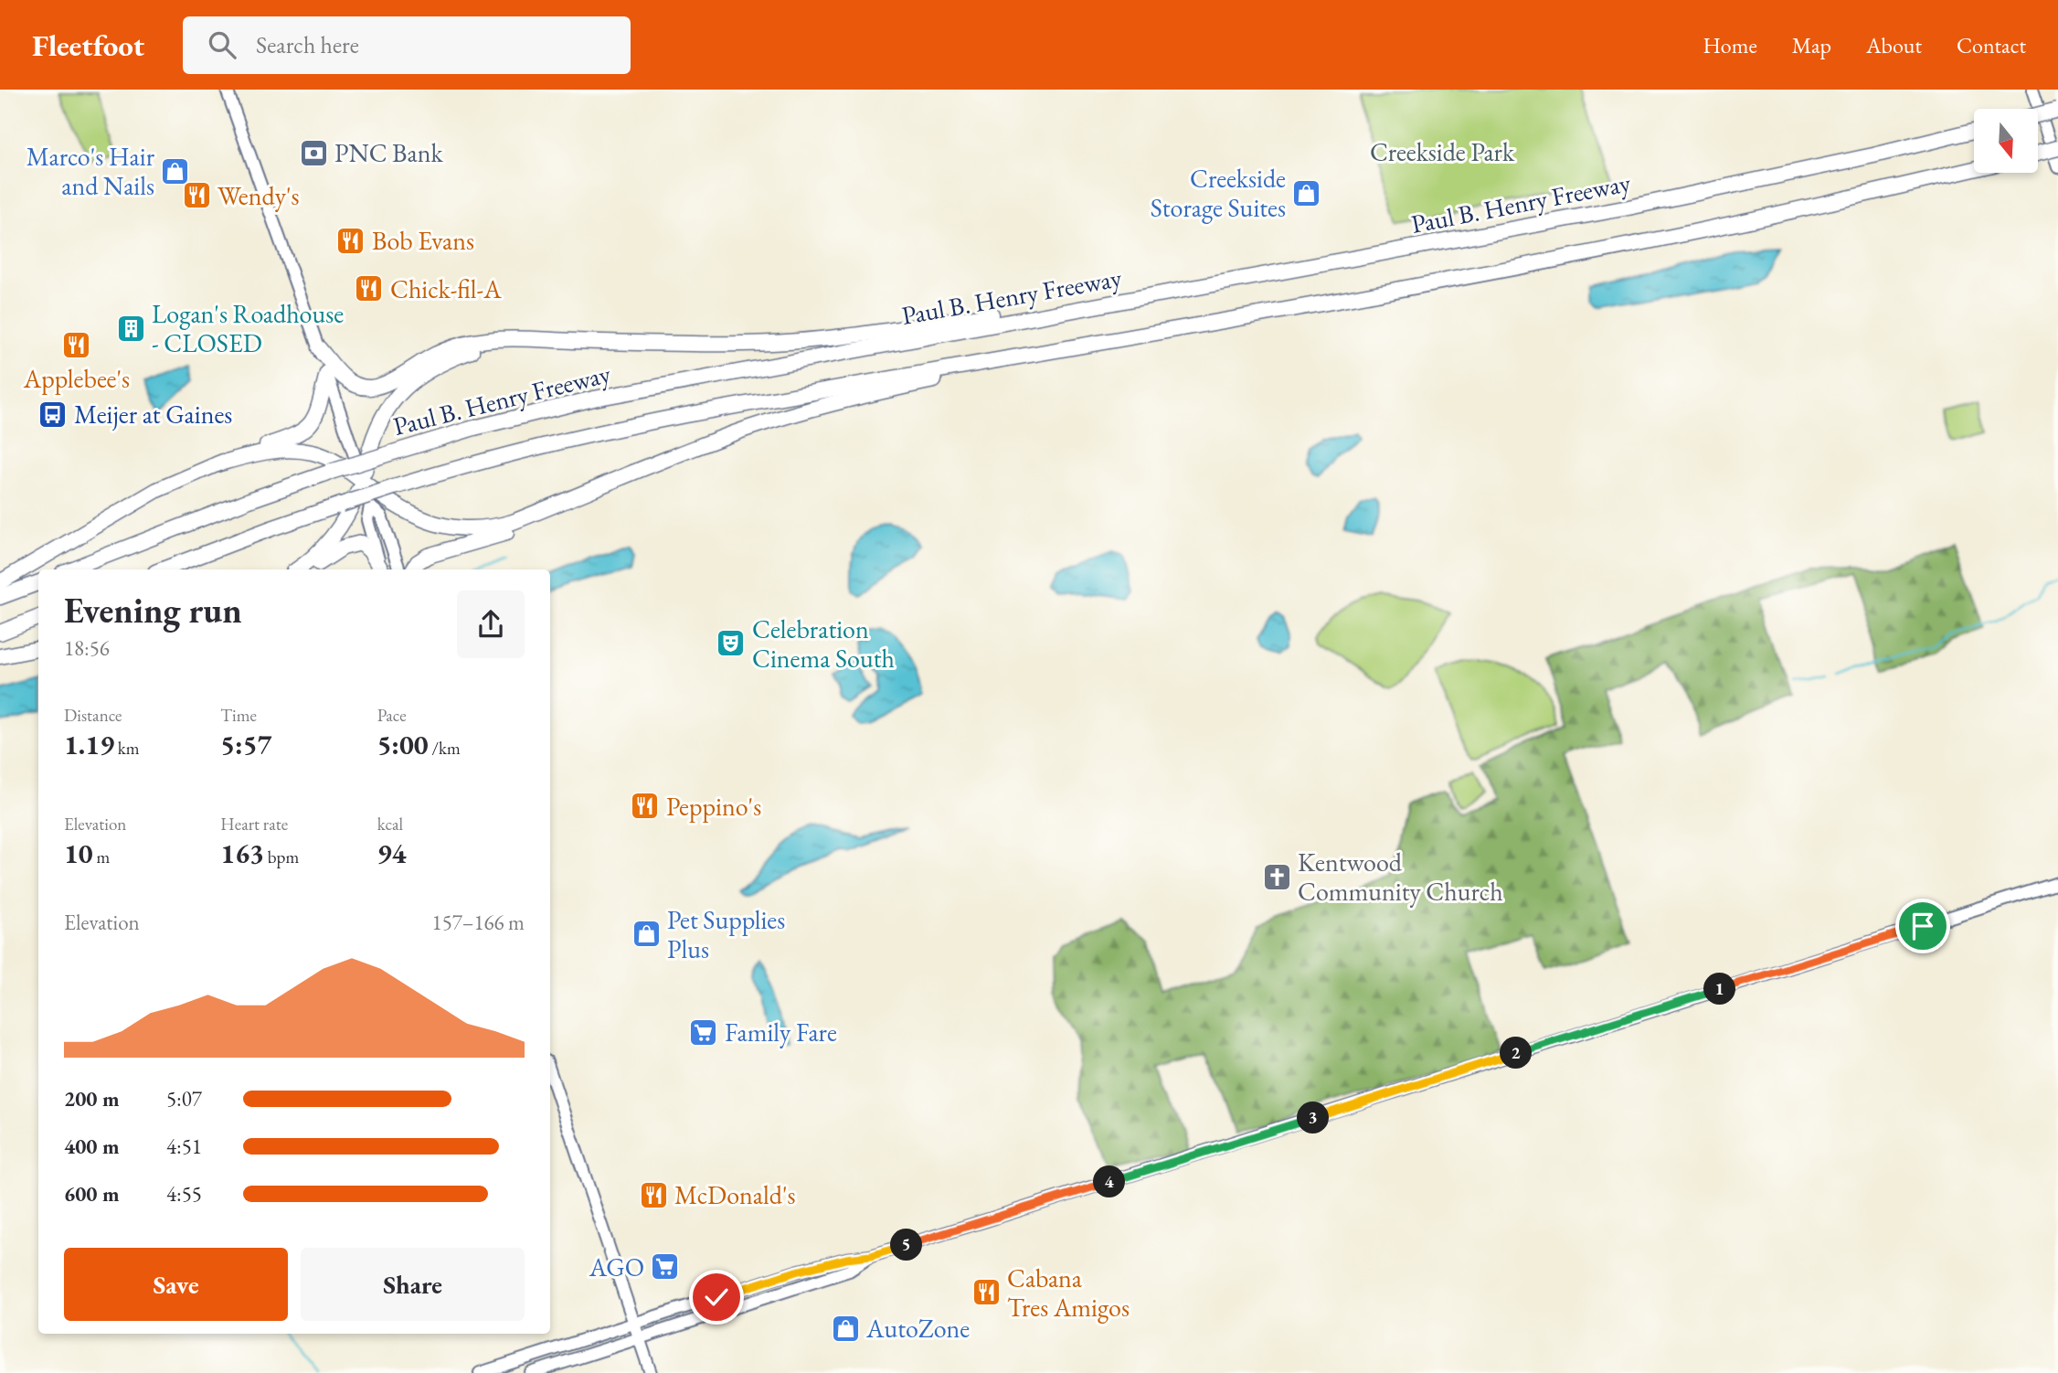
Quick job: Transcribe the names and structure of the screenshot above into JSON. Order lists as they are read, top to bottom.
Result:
{
  "streets": {
    "highway": ["Paul B. Henry Freeway"]
  },
  "parks": ["Creekside Park"],
  "places": {
    "bank": ["PNC Bank"],
    "shop": [
      "Marco's Hair and Nails",
      "Creekside Storage Suites",
      "Pet Supplies Plus",
      "AutoZone"
    ],
    "restaurant": [
      "Wendy's",
      "Bob Evans",
      "Chick-fil-A",
      "Applebee's",
      "Peppino's",
      "McDonald's",
      "Cabana Tres Amigos"
    ],
    "building": ["Logan's Roadhouse - CLOSED"],
    "bus stop": ["Meijer at Gaines"],
    "theatre": ["Celebration Cinema South"],
    "church": ["Kentwood Community Church"],
    "supermarket": ["Family Fare", "AGO"]
  },
  "north": "bottom",
  "page": {
    "header": "Fleetfoot",
    "search": "Search here",
    "nav": [
      "Home",
      "Map",
      "About",
      "Contact"
    ],
    "heading": ["Evening run", "18:56"],
    "stats": [
      ["Distance", "1.19 km"],
      ["Time", "5:57"],
      ["Pace", "5:00 /km"],
      ["Elevation", "10 m"],
      ["Heart rate", "163 bpm"],
      ["kcal", "94"]
    ],
    "chart": ["Elevation", "157–166 m"],
    "pins": [
      "1",
      "2",
      "3",
      "4",
      "5"
    ],
    "list": [
      {
        "name": "200 m",
        "note": "5:07"
      },
      {
        "name": "400 m",
        "note": "4:51"
      },
      {
        "name": "600 m",
        "note": "4:55"
      }
    ],
    "buttons": ["Save", "Share"]
  }
}
